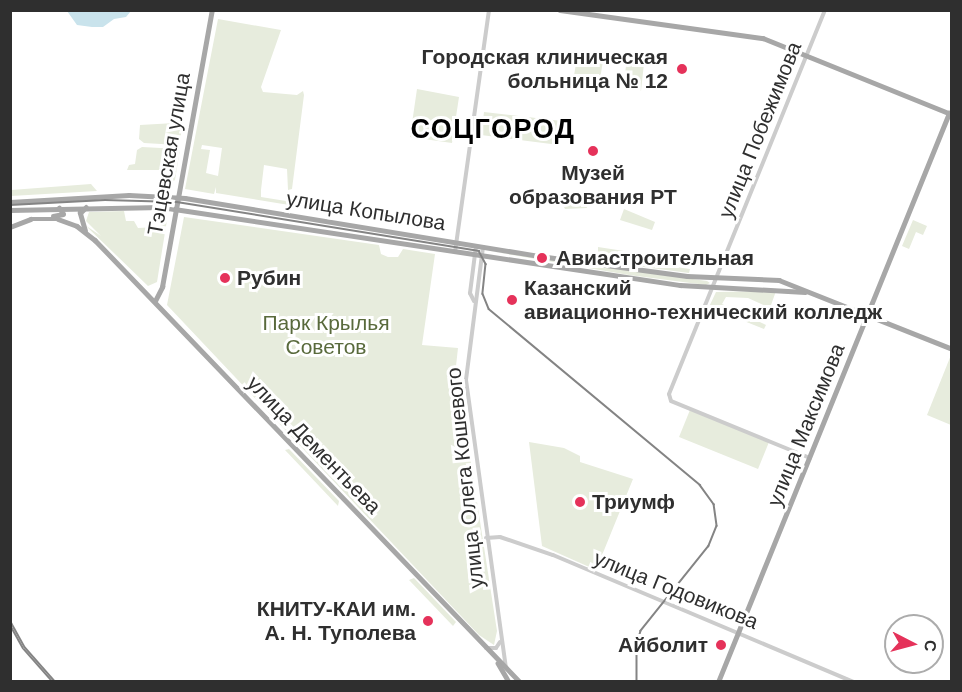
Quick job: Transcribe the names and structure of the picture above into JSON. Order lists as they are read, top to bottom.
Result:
{
  "streets": {
    "main road": [
      "Тэцевская улица",
      "улица Копылова",
      "улица Максимова",
      "улица Дементьева"
    ],
    "street": ["улица Побежимова", "улица Олега Кошевого", "улица Годовикова"]
  },
  "crossings": [
    ["улица Побежимова", "улица Копылова"],
    ["улица Побежимова", "улица Максимова"],
    ["Тэцевская улица", "улица Копылова"],
    ["Тэцевская улица", "улица Дементьева"],
    ["улица Копылова", "улица Олега Кошевого"],
    ["улица Максимова", "улица Годовикова"],
    ["улица Дементьева", "улица Олега Кошевого"],
    ["улица Олега Кошевого", "улица Годовикова"]
  ],
  "districts": ["СОЦГОРОД"],
  "parks": ["Парк Крылья Советов"],
  "places": [
    "Городская клиническая больница № 12",
    "Музей образования РТ",
    "Авиастроительная",
    "Рубин",
    "Казанский авиационно-технический колледж",
    "Триумф",
    "КНИТУ-КАИ им. А. Н. Туполева",
    "Айболит"
  ],
  "north": "right"
}
